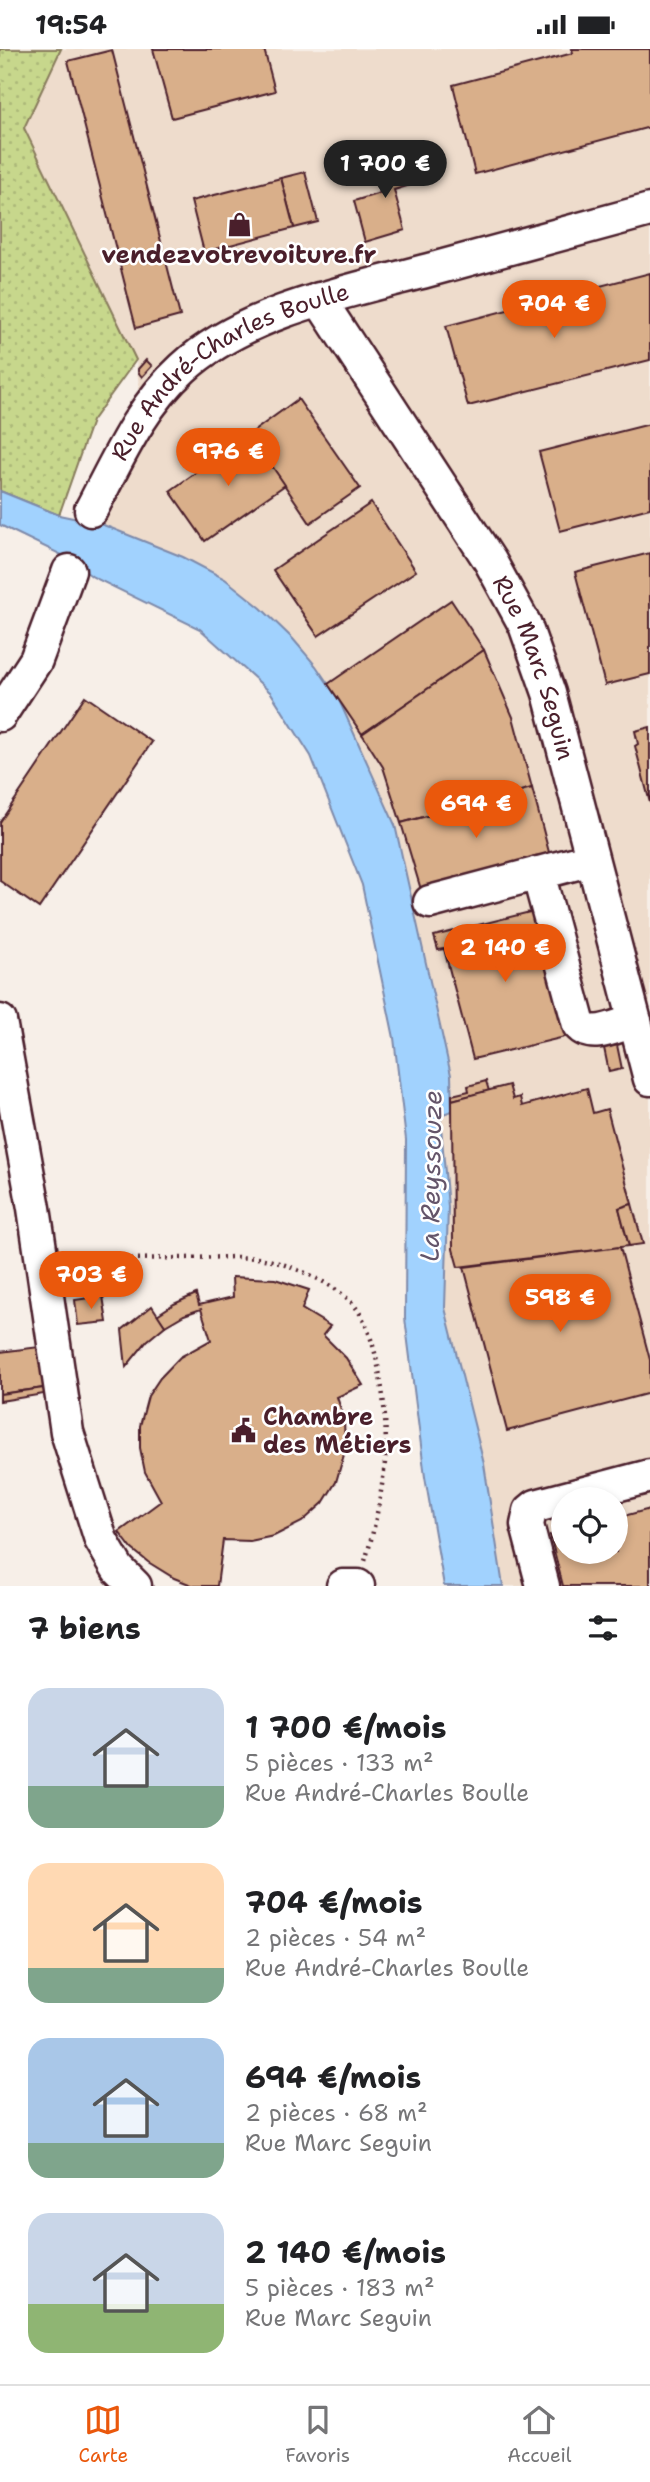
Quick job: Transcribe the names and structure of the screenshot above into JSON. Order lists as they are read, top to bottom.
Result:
{
  "streets": {
    "street": ["Rue André-Charles Boulle", "Rue Marc Seguin"]
  },
  "crossings": [
    ["Rue André-Charles Boulle", "Rue Marc Seguin"]
  ],
  "water": ["La Reyssouze"],
  "places": {
    "shop": ["vendezvotrevoiture.fr"],
    "public building": ["Chambre des Métiers"]
  },
  "page": {
    "status": "19:54",
    "price": [
      "1 700 €",
      "704 €",
      "976 €",
      "694 €",
      "2 140 €",
      "703 €",
      "598 €"
    ],
    "heading": "7 biens",
    "list": [
      {
        "name": "1 700 €/mois",
        "note": "5 pièces · 133 m² · Rue André-Charles Boulle"
      },
      {
        "name": "704 €/mois",
        "note": "2 pièces · 54 m² · Rue André-Charles Boulle"
      },
      {
        "name": "694 €/mois",
        "note": "2 pièces · 68 m² · Rue Marc Seguin"
      },
      {
        "name": "2 140 €/mois",
        "note": "5 pièces · 183 m² · Rue Marc Seguin"
      }
    ],
    "tabs": ["Carte", "Favoris", "Accueil"]
  }
}
